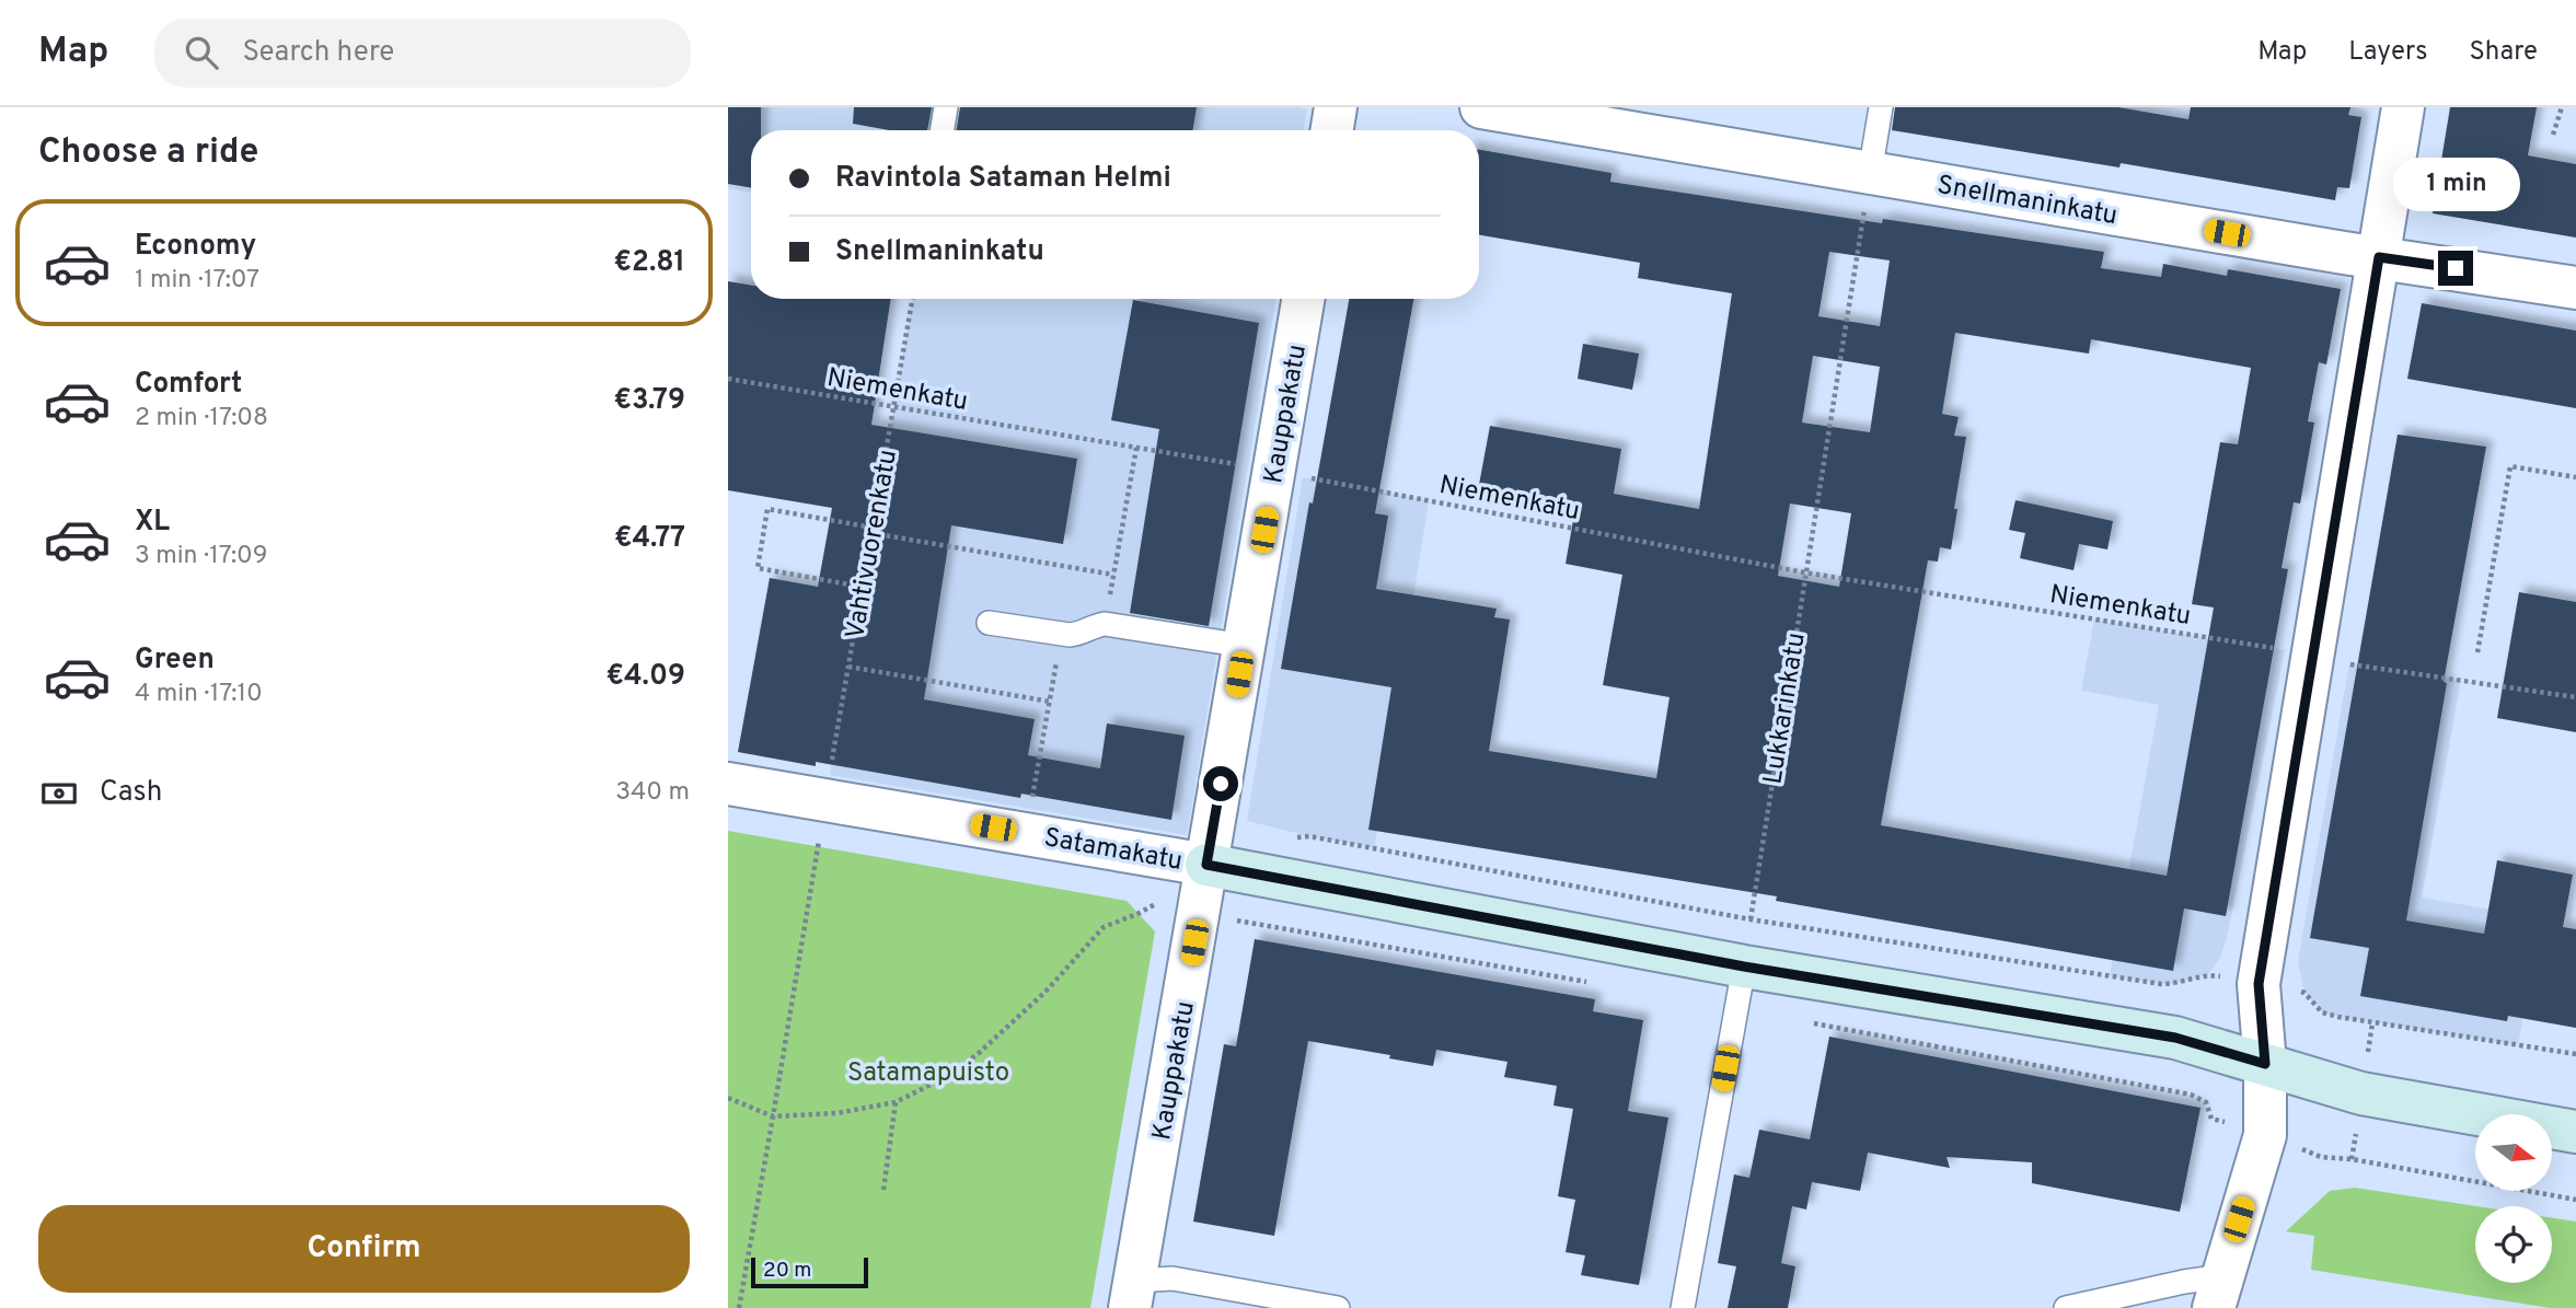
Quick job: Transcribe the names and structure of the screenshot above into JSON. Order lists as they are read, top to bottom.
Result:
{
  "streets": {
    "main road": ["Satamakatu"],
    "street": ["Snellmaninkatu", "Kauppakatu"],
    "path": ["Niemenkatu", "Vahtivuorenkatu", "Lukkarinkatu"]
  },
  "crossings": [
    ["Snellmaninkatu", "Lukkarinkatu"],
    ["Niemenkatu", "Kauppakatu"],
    ["Niemenkatu", "Vahtivuorenkatu"],
    ["Niemenkatu", "Lukkarinkatu"],
    ["Kauppakatu", "Satamakatu"],
    ["Vahtivuorenkatu", "Satamakatu"],
    ["Lukkarinkatu", "Satamakatu"]
  ],
  "parks": ["Satamapuisto"],
  "scale_bar": "20 m",
  "north": "right",
  "page": {
    "header": "Map",
    "search": "Search here",
    "nav": ["Map", "Layers", "Share"],
    "heading": "Choose a ride",
    "banner": ["Ravintola Sataman Helmi", "Snellmaninkatu"],
    "bubble": "1 min",
    "list": [
      {
        "name": "Economy",
        "note": "1 min · 17:07",
        "value": "€2.81"
      },
      {
        "name": "Comfort",
        "note": "2 min · 17:08",
        "value": "€3.79"
      },
      {
        "name": "XL",
        "note": "3 min · 17:09",
        "value": "€4.77"
      },
      {
        "name": "Green",
        "note": "4 min · 17:10",
        "value": "€4.09"
      }
    ],
    "pay": ["Cash", "340 m"],
    "buttons": "Confirm",
    "scale": "20 m"
  }
}
